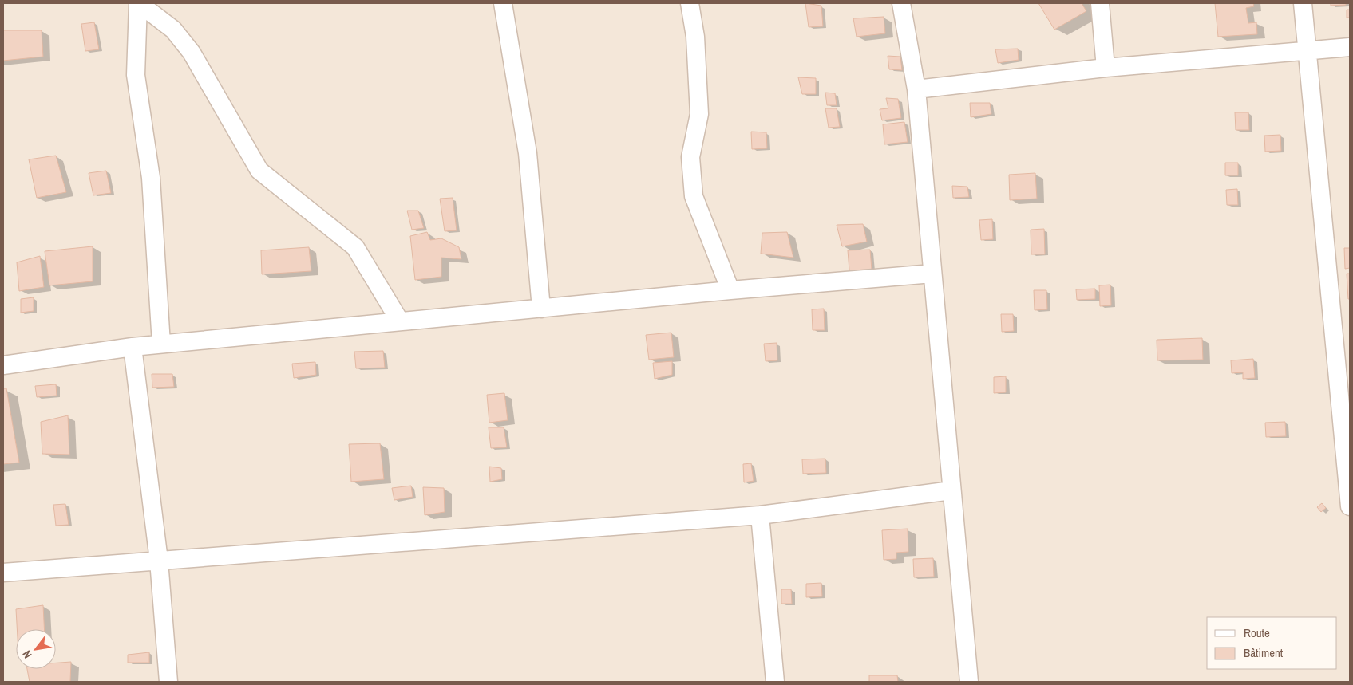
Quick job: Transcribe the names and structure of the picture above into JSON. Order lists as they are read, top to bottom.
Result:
{
  "legend": ["Route", "Bâtiment"],
  "north": "bottom left"
}
